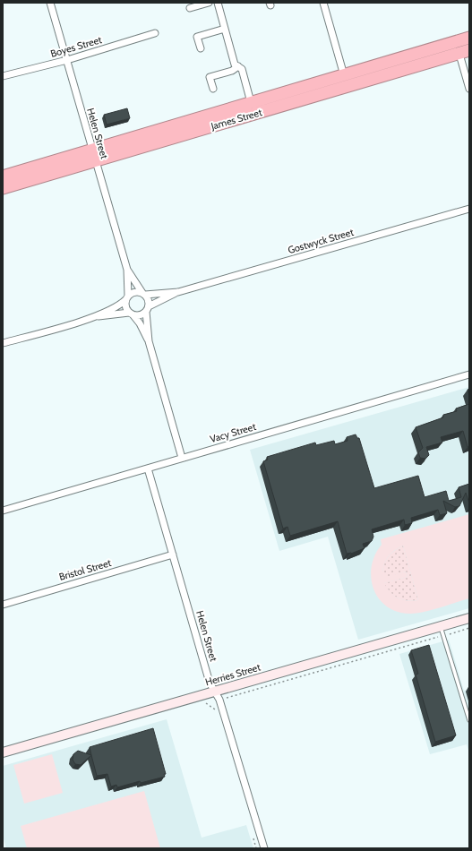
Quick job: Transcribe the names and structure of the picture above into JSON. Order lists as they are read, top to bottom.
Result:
{
  "streets": {
    "highway": ["James Street"],
    "street": [
      "Boyes Street",
      "Helen Street",
      "Gostwyck Street",
      "Vacy Street",
      "Bristol Street",
      "Herries Street"
    ]
  },
  "crossings": [
    ["Boyes Street", "Helen Street"],
    ["James Street", "Helen Street"],
    ["Helen Street", "Gostwyck Street"],
    ["Helen Street", "Vacy Street"],
    ["Helen Street", "Bristol Street"],
    ["Helen Street", "Herries Street"]
  ]
}
